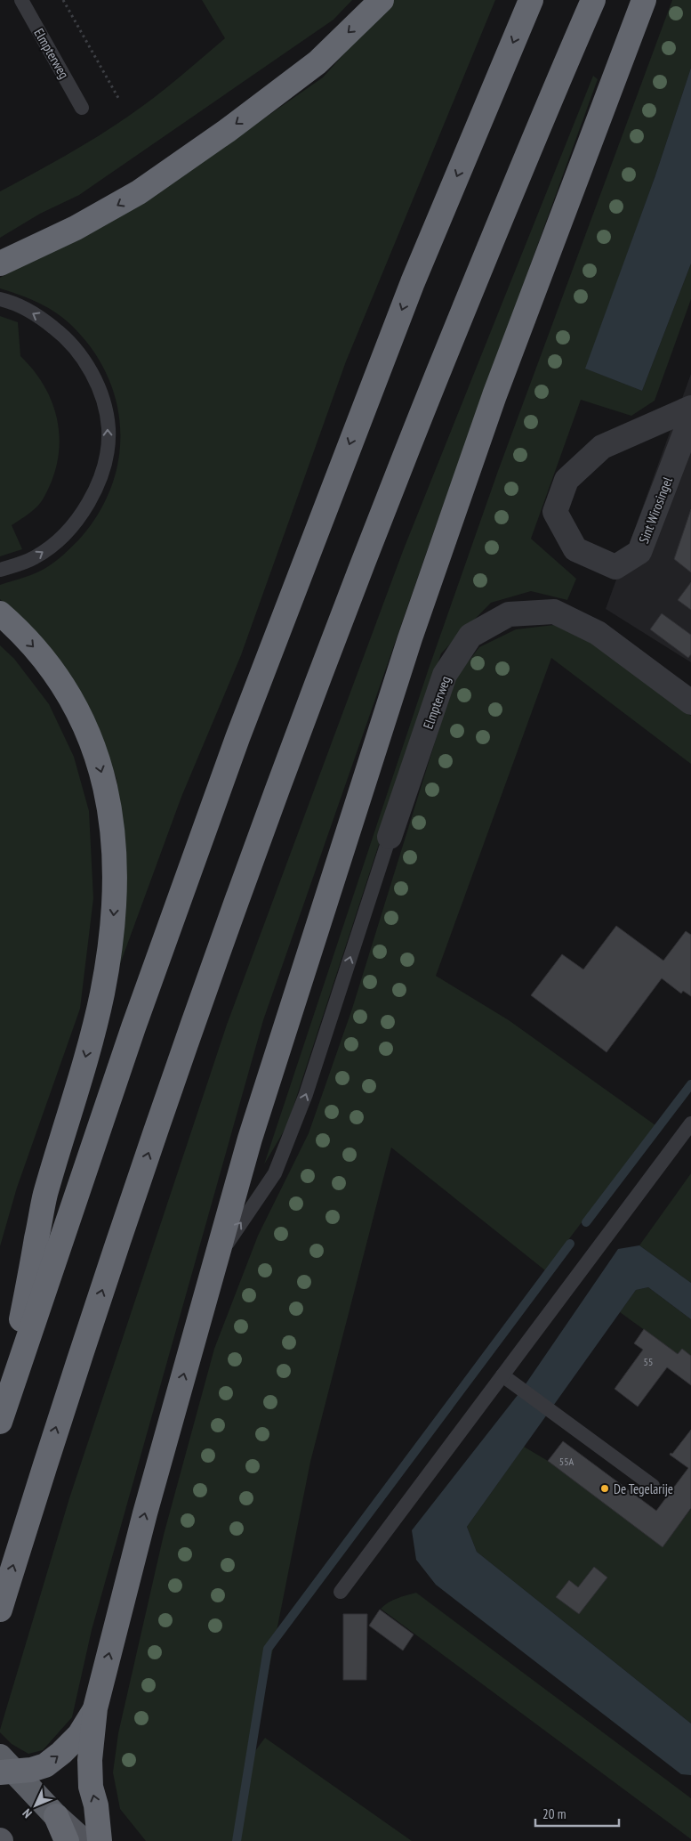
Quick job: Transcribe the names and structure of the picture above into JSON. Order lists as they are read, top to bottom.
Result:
{
  "streets": {
    "street": ["Elmpterweg", "Sint Wirosingel"]
  },
  "places": ["De Tegelarije"],
  "house_numbers": ["55", "55A"],
  "scale_bar": "20 m",
  "north": "bottom left"
}
